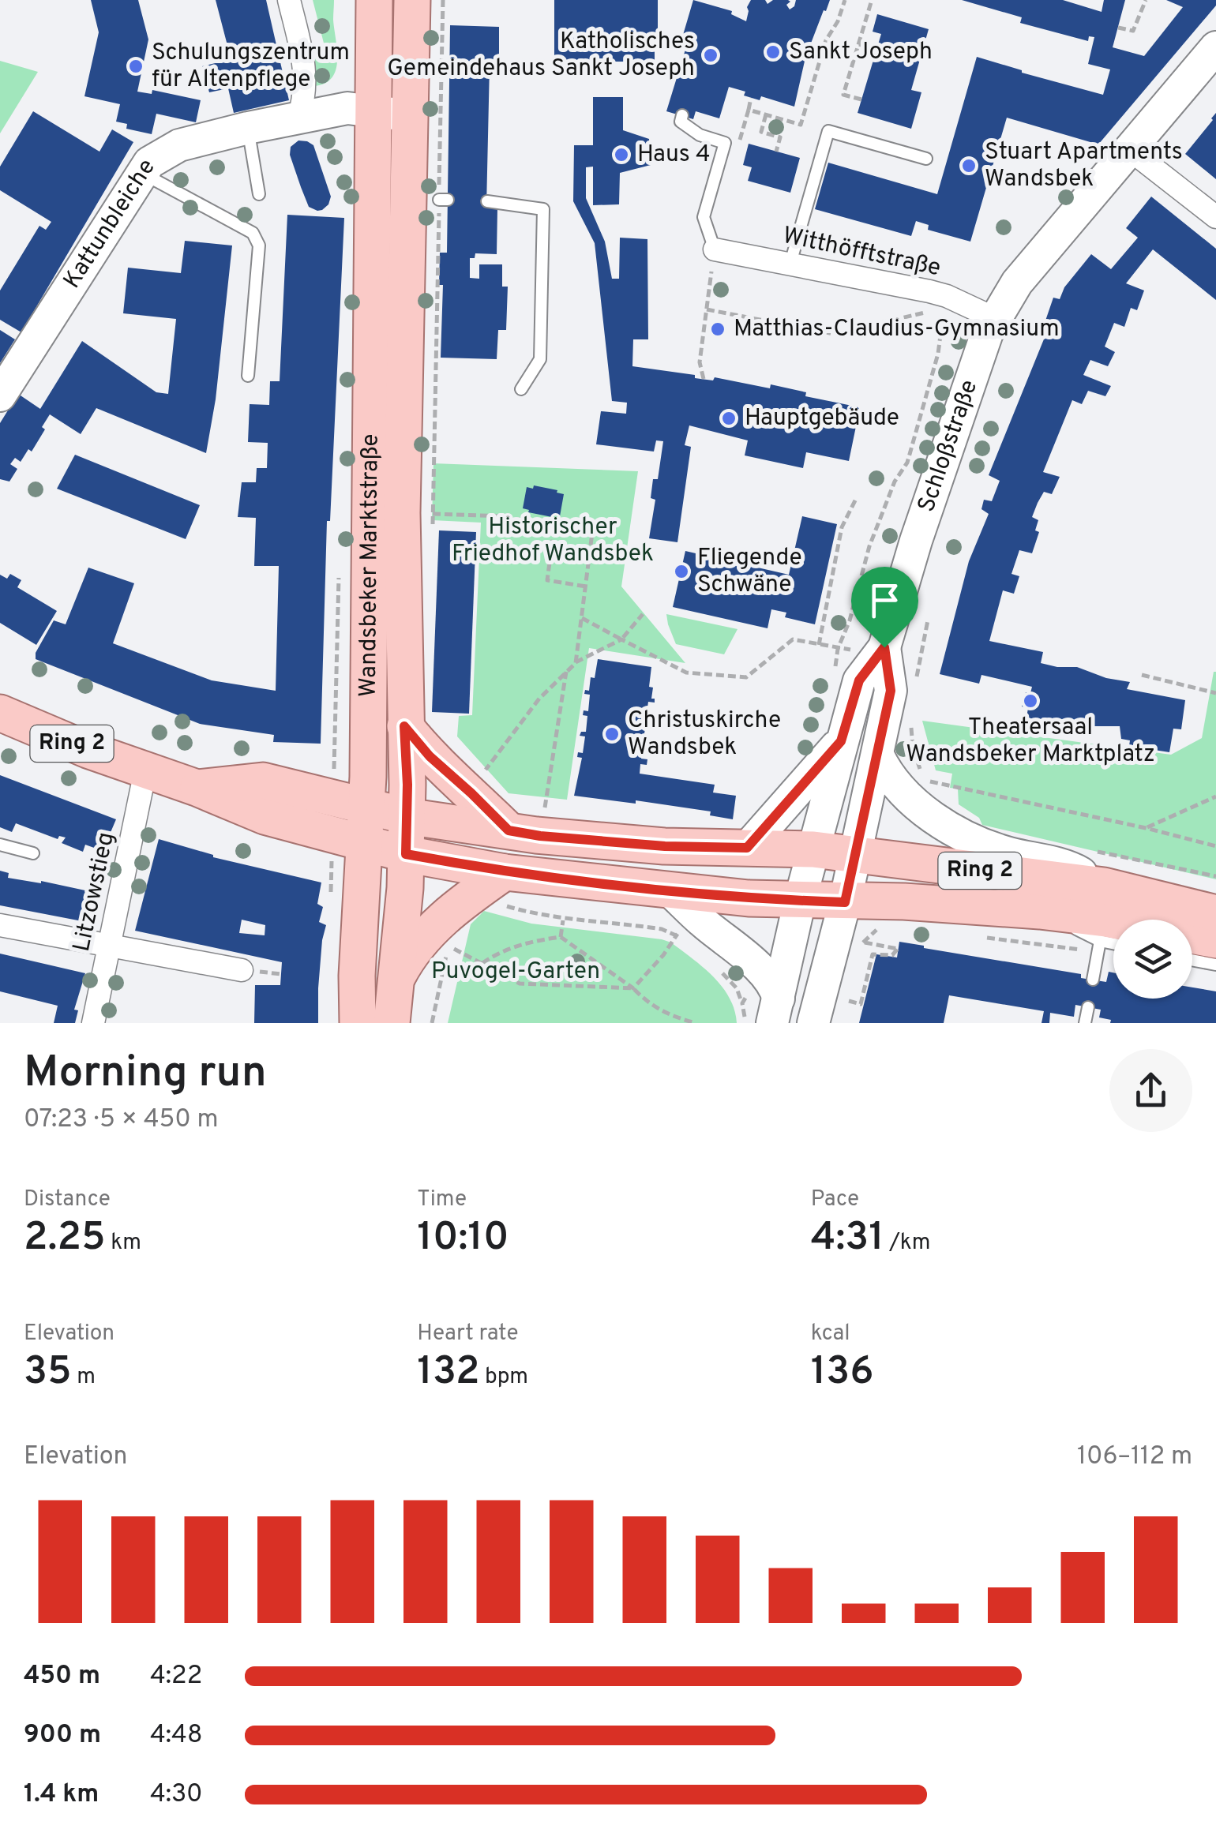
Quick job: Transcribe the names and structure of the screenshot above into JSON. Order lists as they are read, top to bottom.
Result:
{
  "streets": {
    "main road": [
      "Kattunbleiche",
      "Schloßstraße",
      "Wandsbeker Marktstraße",
      "Ring 2"
    ],
    "street": ["Witthöfftstraße", "Litzowstieg"]
  },
  "crossings": [
    ["Kattunbleiche", "Wandsbeker Marktstraße"],
    ["Witthöfftstraße", "Schloßstraße"],
    ["Schloßstraße", "Ring 2"],
    ["Wandsbeker Marktstraße", "Ring 2"],
    ["Ring 2", "Litzowstieg"]
  ],
  "parks": ["Historischer Friedhof Wandsbek", "Puvogel-Garten"],
  "places": [
    "Sankt Joseph",
    "Katholisches Gemeindehaus Sankt Joseph",
    "Schulungszentrum für Altenpflege",
    "Haus 4",
    "Stuart Apartments Wandsbek",
    "Matthias-Claudius-Gymnasium",
    "Hauptgebäude",
    "Fliegende Schwäne",
    "Theatersaal Wandsbeker Marktplatz",
    "Christuskirche Wandsbek"
  ],
  "page": {
    "heading": ["Morning run", "07:23 · 5 × 450 m"],
    "stats": [
      ["Distance", "2.25 km"],
      ["Time", "10:10"],
      ["Pace", "4:31 /km"],
      ["Elevation", "35 m"],
      ["Heart rate", "132 bpm"],
      ["kcal", "136"]
    ],
    "chart": ["Elevation", "106–112 m"],
    "list": [
      {
        "name": "450 m",
        "note": "4:22"
      },
      {
        "name": "900 m",
        "note": "4:48"
      },
      {
        "name": "1.4 km",
        "note": "4:30"
      }
    ]
  }
}
